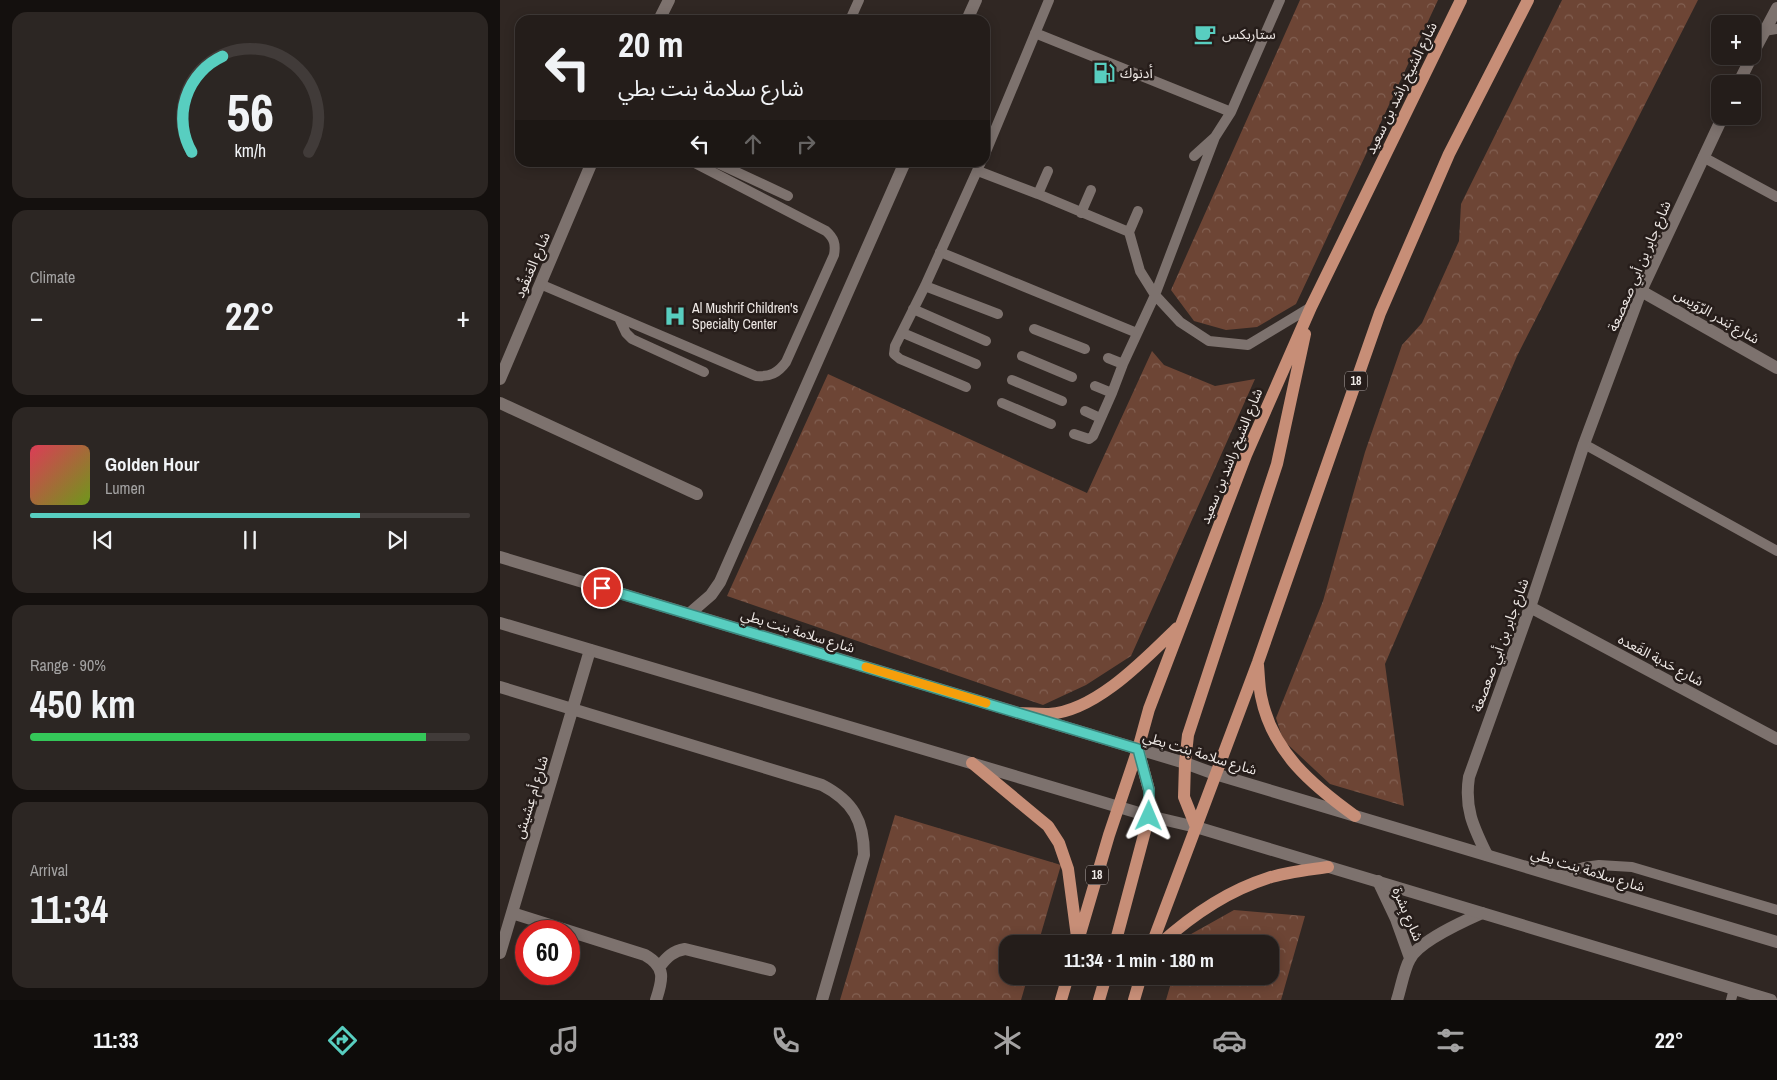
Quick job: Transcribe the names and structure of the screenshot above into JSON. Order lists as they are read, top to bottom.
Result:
{
  "streets": {
    "main road": ["شارع الشيخ راشد بن سعيد", "18"],
    "street": [
      "شارع العَنقُود",
      "شارع جابر بن أبي صعصعة",
      "شارع بَندر الرّوَيس",
      "شارع سلامة بنت بطي",
      "شارع حَدبة القَعده",
      "شارع أم عِشيش",
      "شارع بِشرة"
    ]
  },
  "crossings": [
    ["شارع الشيخ راشد بن سعيد", "شارع سلامة بنت بطي"],
    ["شارع جابر بن أبي صعصعة", "شارع بَندر الرّوَيس"],
    ["شارع جابر بن أبي صعصعة", "شارع سلامة بنت بطي"],
    ["شارع جابر بن أبي صعصعة", "شارع حَدبة القَعده"],
    ["18", "شارع سلامة بنت بطي"]
  ],
  "places": {
    "cafe": ["ستاربكس"],
    "fuel station": ["أدنوك"],
    "hospital": ["Al Mushrif Children's Specialty Center"]
  },
  "page": {
    "map_buttons": ["+", "−"],
    "turn": ["20 m", "شارع سلامة بنت بطي"],
    "tile": [
      "Climate",
      ["Range · 90%", "450 km"],
      ["Arrival", "11:34"]
    ],
    "heat": ["−", "22°", "+"],
    "song": ["Golden Hour", "Lumen"],
    "limit": "60",
    "trip": "11:34 · 1 min · 180 m",
    "tabs": ["11:33", "22°"],
    "gauge": ["56", "km/h"]
  }
}
